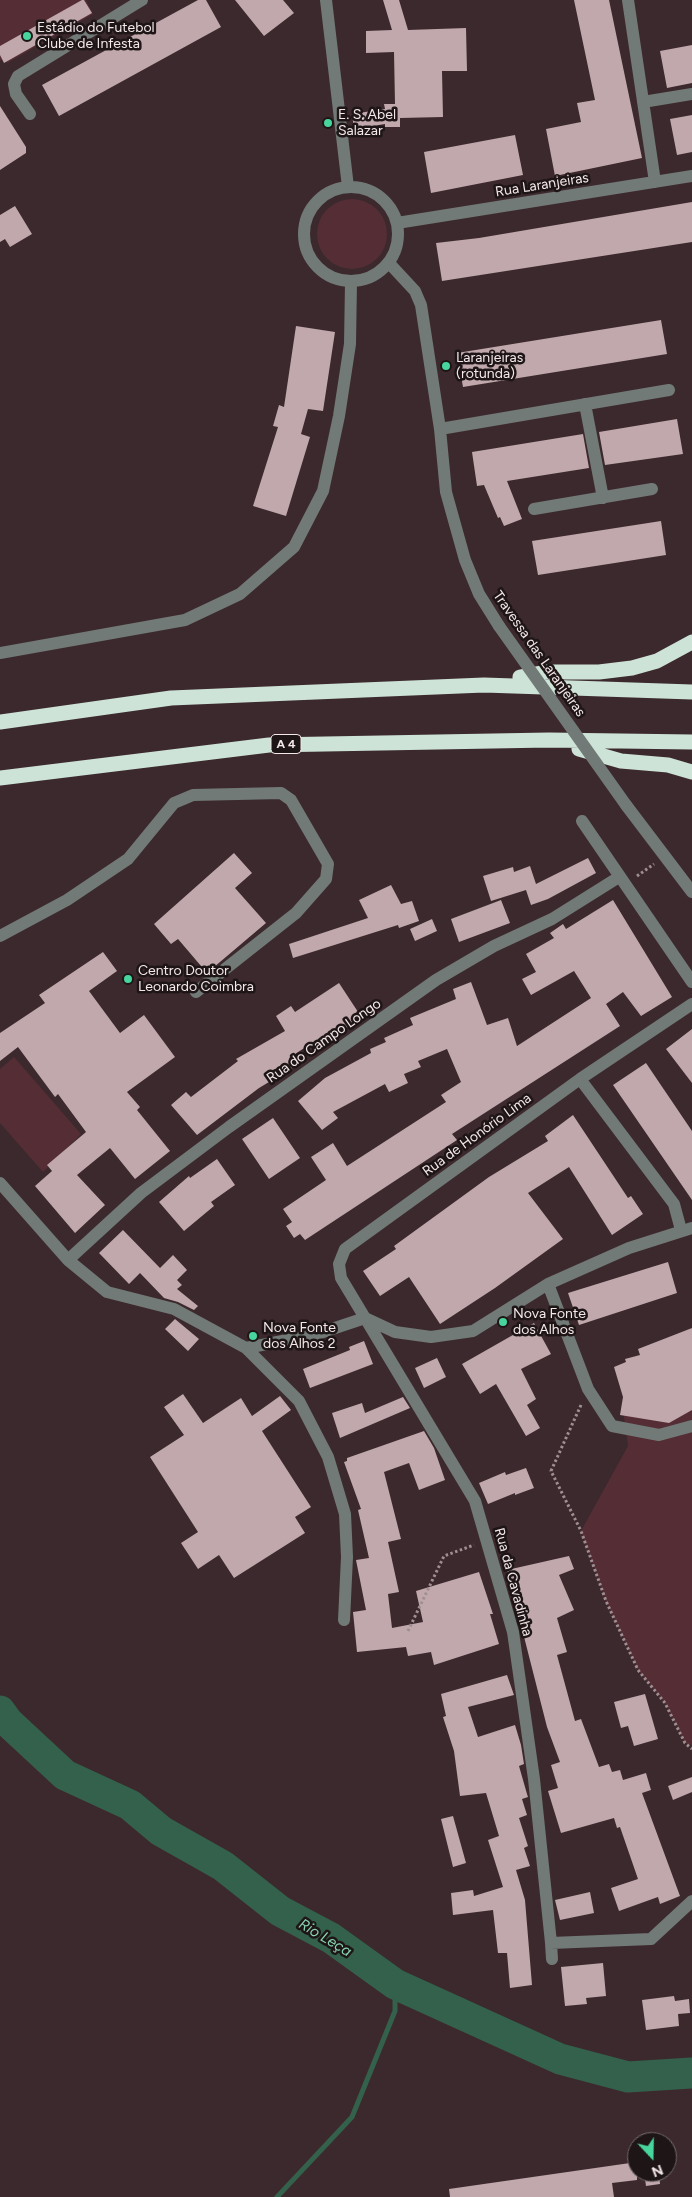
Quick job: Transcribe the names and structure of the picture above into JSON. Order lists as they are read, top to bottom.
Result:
{
  "streets": {
    "highway": ["A 4"],
    "street": [
      "Rua Laranjeiras",
      "Travessa das Laranjeiras",
      "Rua do Campo Longo",
      "Rua de Honório Lima",
      "Rua da Cavadinha"
    ]
  },
  "crossings": [
    ["Rua Laranjeiras", "Travessa das Laranjeiras"],
    ["Rua de Honório Lima", "Rua da Cavadinha"]
  ],
  "water": ["Rio Leça"],
  "places": [
    "Estádio do Futebol Clube de Infesta",
    "E. S. Abel Salazar",
    "Laranjeiras (rotunda)",
    "Centro Doutor Leonardo Coimbra",
    "Nova Fonte dos Alhos",
    "Nova Fonte dos Alhos 2"
  ],
  "north": "bottom"
}
